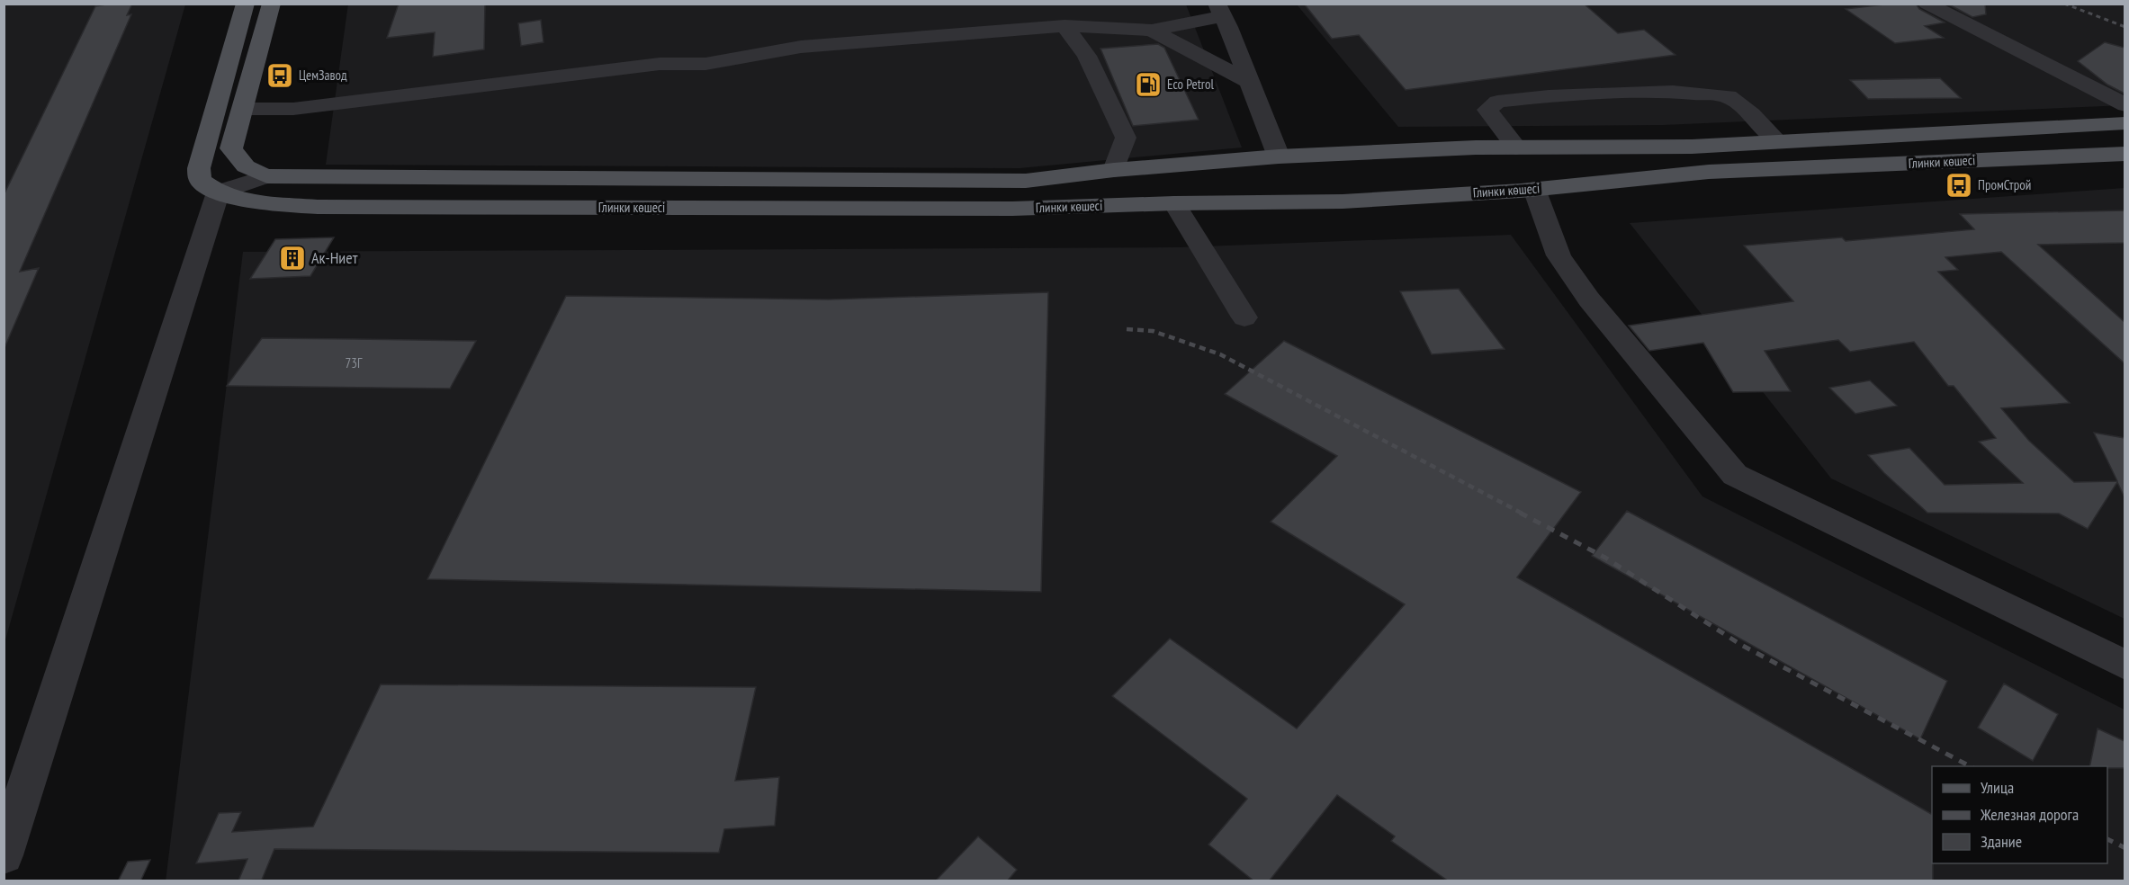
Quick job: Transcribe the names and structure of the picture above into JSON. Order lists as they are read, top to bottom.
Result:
{
  "streets": {
    "main road": ["Глинки көшесі"]
  },
  "places": {
    "bus stop": ["ЦемЗавод", "ПромСтрой"],
    "fuel station": ["Eco Petrol"],
    "building": ["Ак-Ниет"]
  },
  "house_numbers": ["73Г"],
  "legend": ["Улица", "Железная дорога", "Здание"]
}
